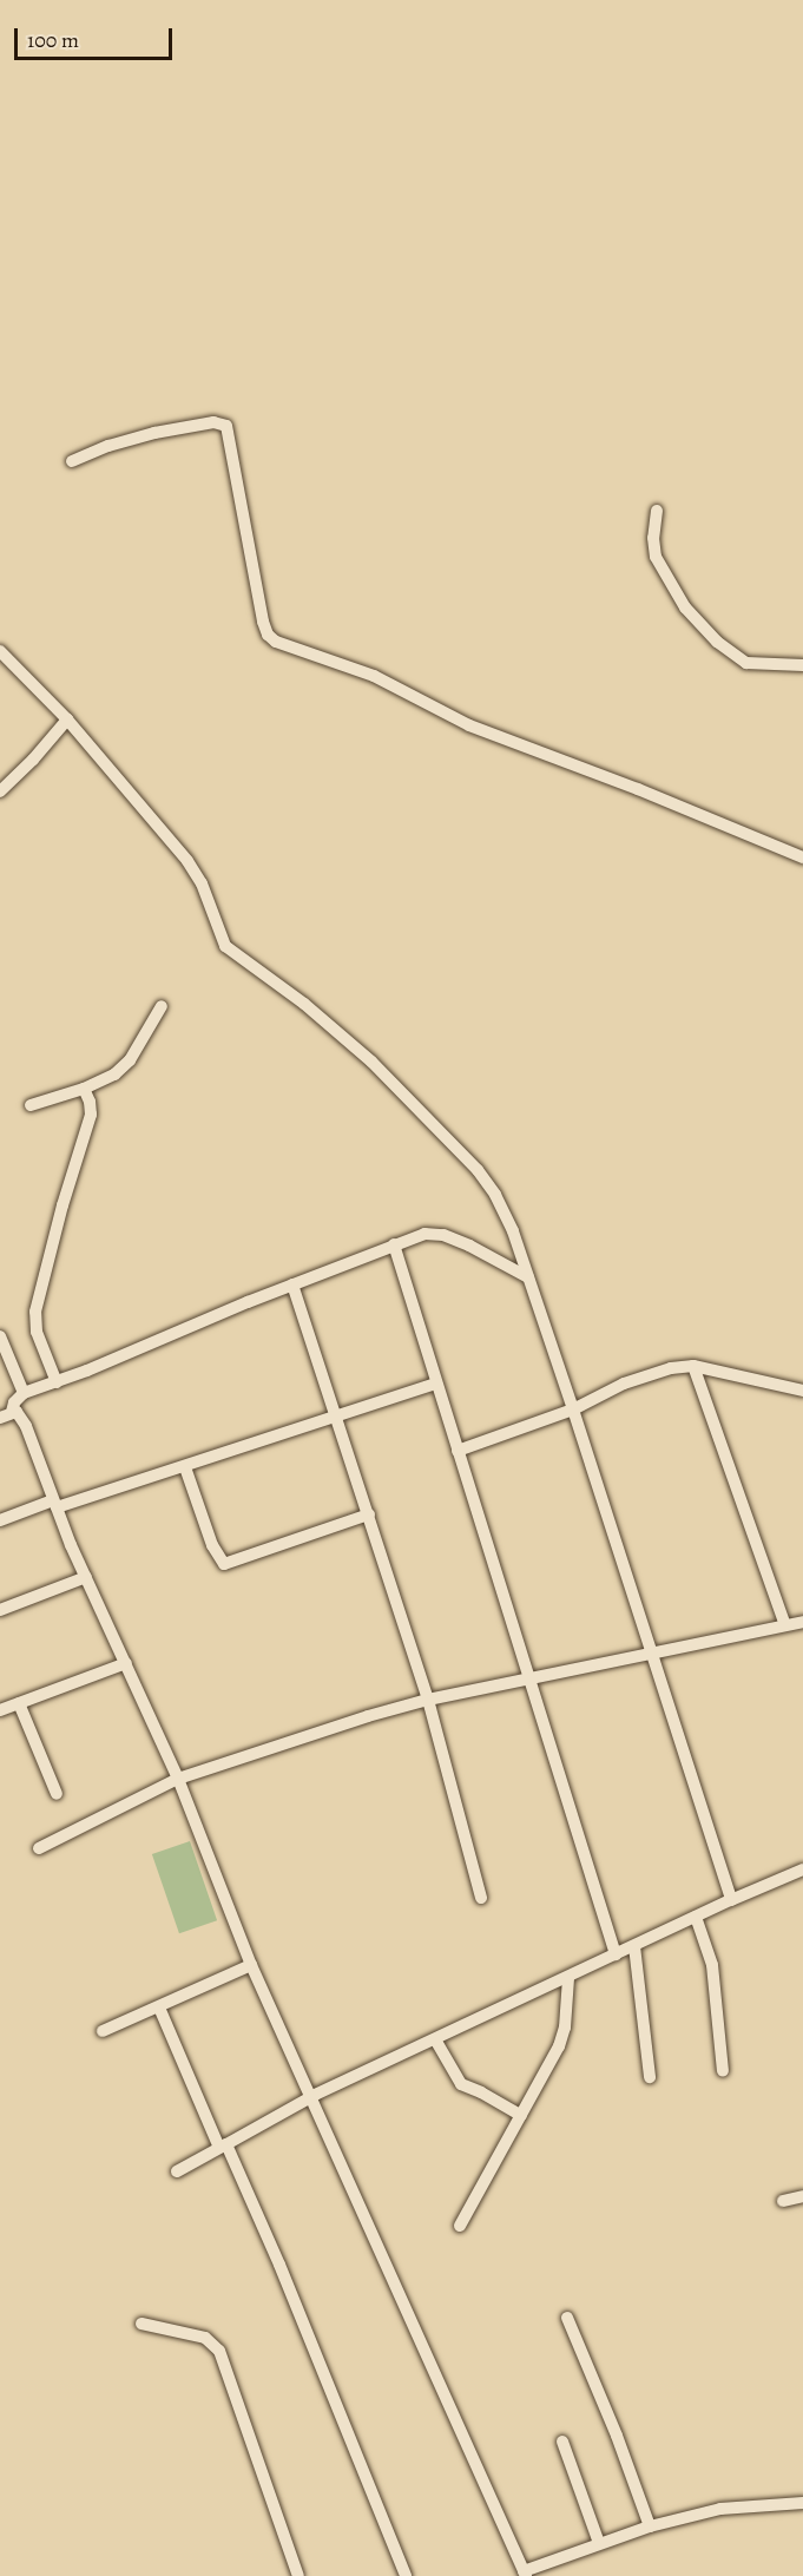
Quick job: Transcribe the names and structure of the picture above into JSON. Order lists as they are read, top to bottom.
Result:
{
  "scale_bar": "100 m"
}
